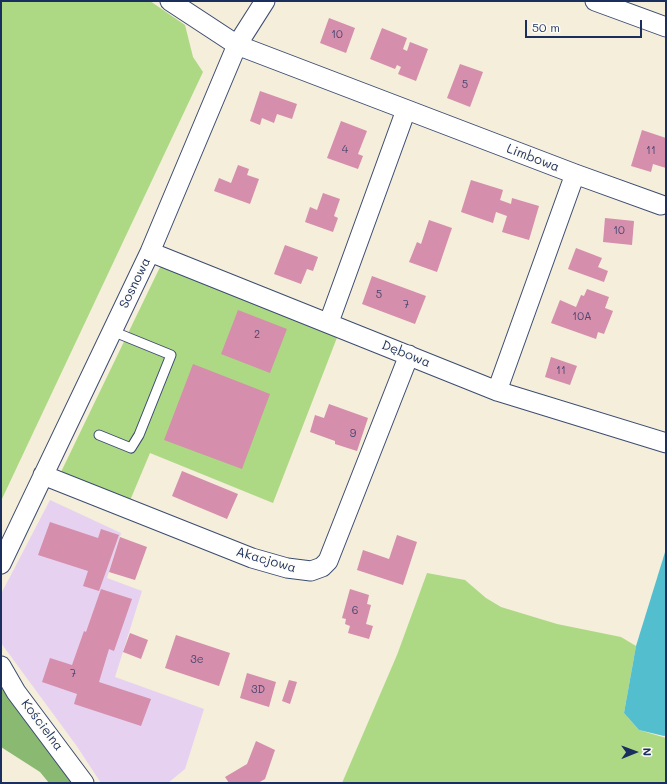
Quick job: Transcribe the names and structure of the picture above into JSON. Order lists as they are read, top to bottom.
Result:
{
  "streets": {
    "street": [
      "Limbowa",
      "Sosnowa",
      "Dębowa",
      "Akacjowa",
      "Kościelna"
    ]
  },
  "crossings": [
    ["Limbowa", "Sosnowa"],
    ["Sosnowa", "Dębowa"],
    ["Sosnowa", "Akacjowa"],
    ["Dębowa", "Akacjowa"]
  ],
  "house_numbers": [
    "10",
    "5",
    "4",
    "11",
    "10",
    "5",
    "7",
    "10A",
    "2",
    "11",
    "9",
    "6",
    "3e",
    "7",
    "3D"
  ],
  "scale_bar": "50 m",
  "north": "right"
}
